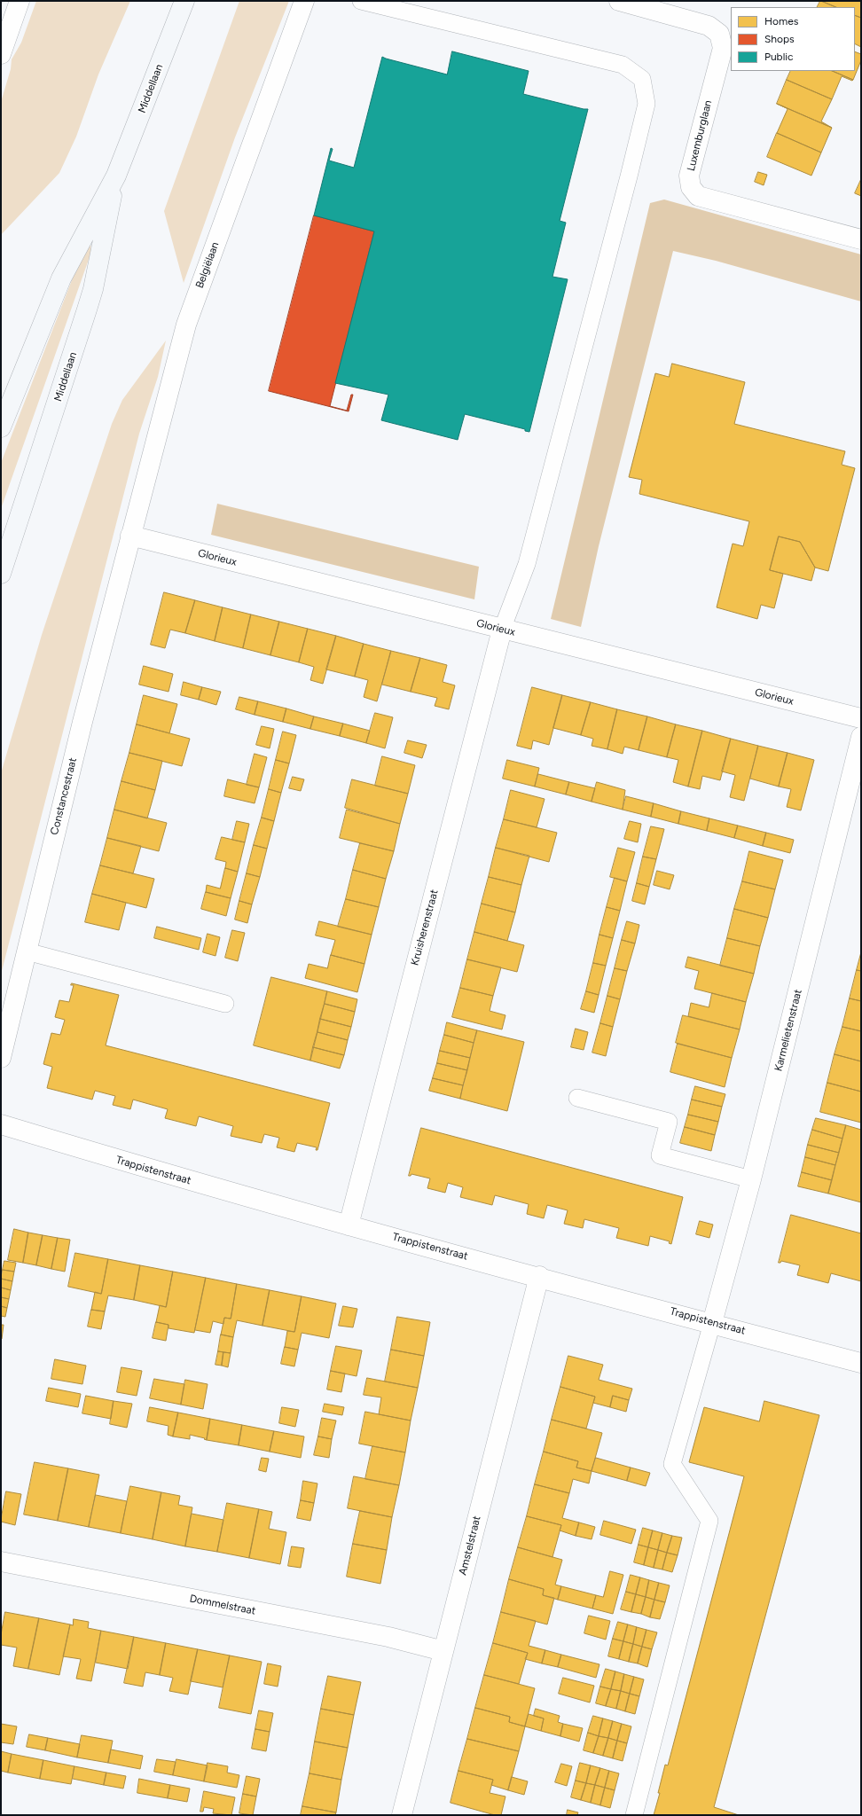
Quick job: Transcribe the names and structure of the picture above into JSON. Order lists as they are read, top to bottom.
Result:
{
  "streets": {
    "main road": ["Middellaan"],
    "street": [
      "Luxemburglaan",
      "Belgiëlaan",
      "Glorieux",
      "Constancestraat",
      "Kruisherenstraat",
      "Karmelietenstraat",
      "Trappistenstraat",
      "Amstelstraat",
      "Dommelstraat"
    ]
  },
  "crossings": [
    ["Belgiëlaan", "Glorieux"],
    ["Belgiëlaan", "Constancestraat"],
    ["Glorieux", "Constancestraat"],
    ["Glorieux", "Kruisherenstraat"],
    ["Kruisherenstraat", "Trappistenstraat"],
    ["Karmelietenstraat", "Trappistenstraat"],
    ["Trappistenstraat", "Amstelstraat"],
    ["Amstelstraat", "Dommelstraat"]
  ],
  "legend": ["Homes", "Shops", "Public"]
}
